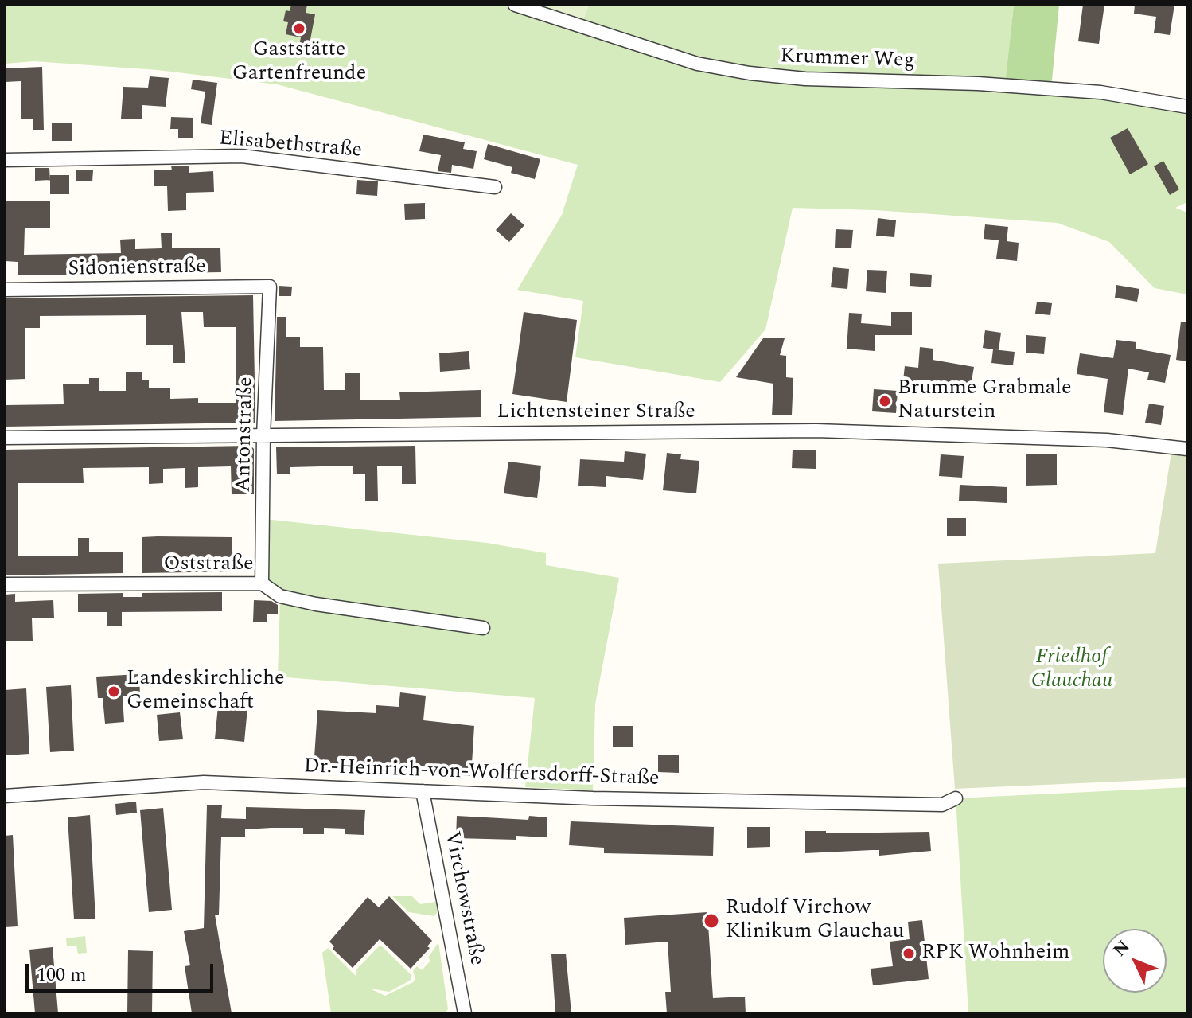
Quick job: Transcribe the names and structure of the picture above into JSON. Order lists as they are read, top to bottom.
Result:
{
  "streets": {
    "street": [
      "Krummer Weg",
      "Elisabethstraße",
      "Sidonienstraße",
      "Lichtensteiner Straße",
      "Antonstraße",
      "Oststraße",
      "Dr.-Heinrich-von-Wolffersdorff-Straße",
      "Virchowstraße"
    ]
  },
  "crossings": [
    ["Sidonienstraße", "Antonstraße"],
    ["Lichtensteiner Straße", "Antonstraße"],
    ["Antonstraße", "Oststraße"],
    ["Dr.-Heinrich-von-Wolffersdorff-Straße", "Virchowstraße"]
  ],
  "parks": ["Friedhof Glauchau"],
  "places": [
    "Gaststätte Gartenfreunde",
    "Brumme Grabmale Naturstein",
    "Landeskirchliche Gemeinschaft",
    "Rudolf Virchow Klinikum Glauchau",
    "RPK Wohnheim"
  ],
  "scale_bar": "100 m",
  "north": "top left"
}
